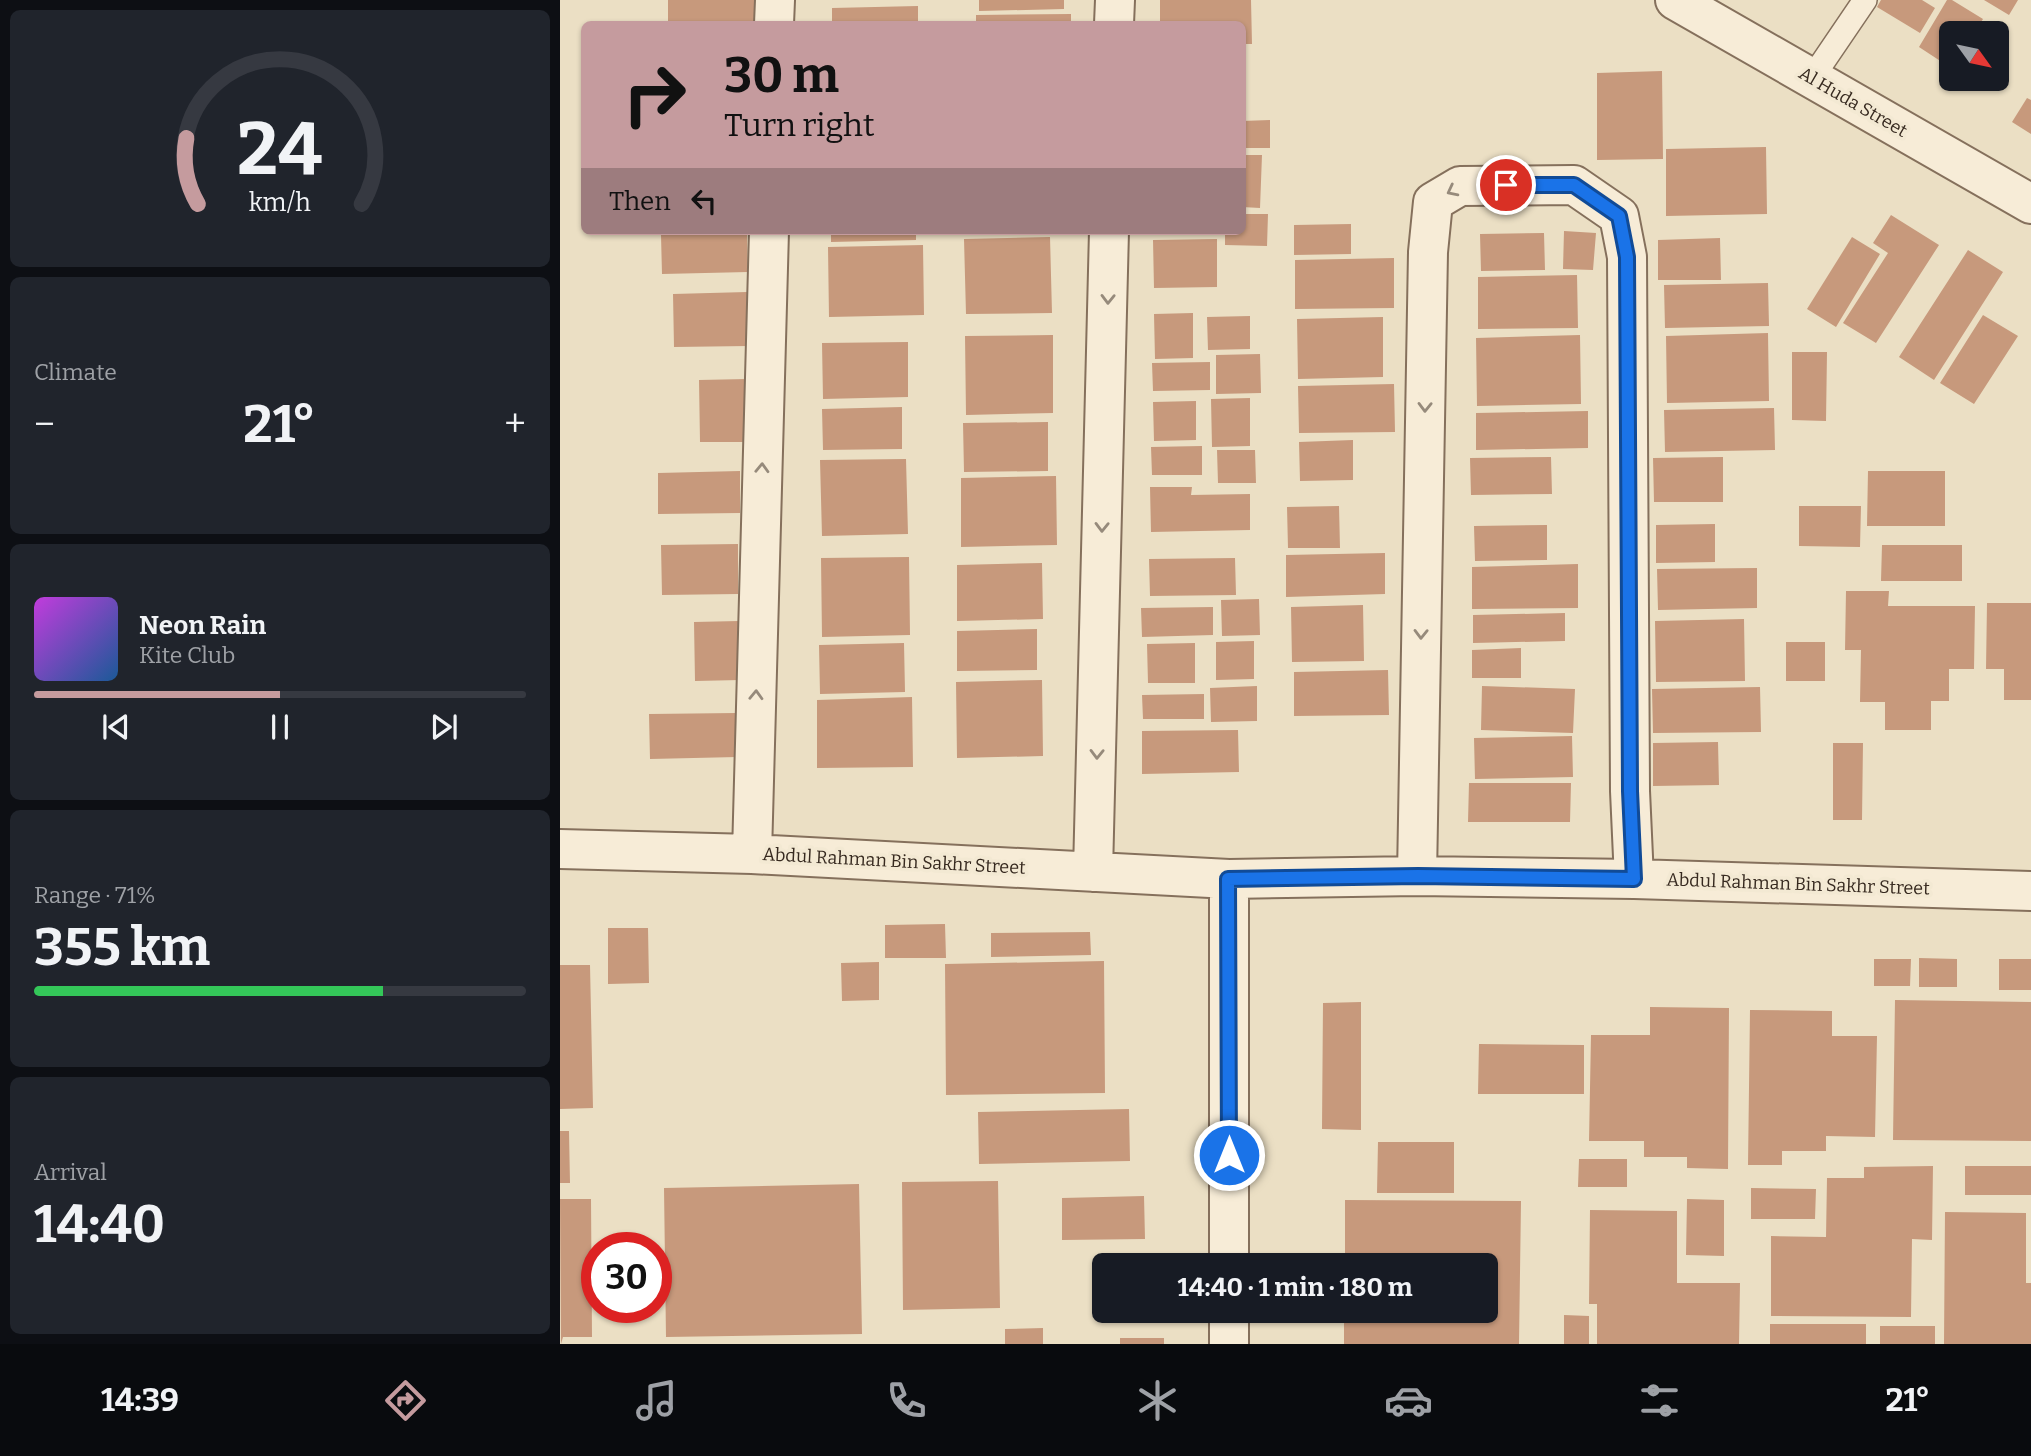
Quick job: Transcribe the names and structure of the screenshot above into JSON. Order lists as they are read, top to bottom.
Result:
{
  "streets": {
    "street": ["Al Huda Street", "Abdul Rahman Bin Sakhr Street"]
  },
  "north": "bottom right",
  "page": {
    "turn": ["30 m", "Turn right"],
    "then": "Then",
    "tile": [
      "Climate",
      ["Range · 71%", "355 km"],
      ["Arrival", "14:40"]
    ],
    "heat": ["−", "21°", "+"],
    "song": ["Neon Rain", "Kite Club"],
    "limit": "30",
    "trip": "14:40 · 1 min · 180 m",
    "tabs": ["14:39", "21°"],
    "gauge": ["24", "km/h"]
  }
}
